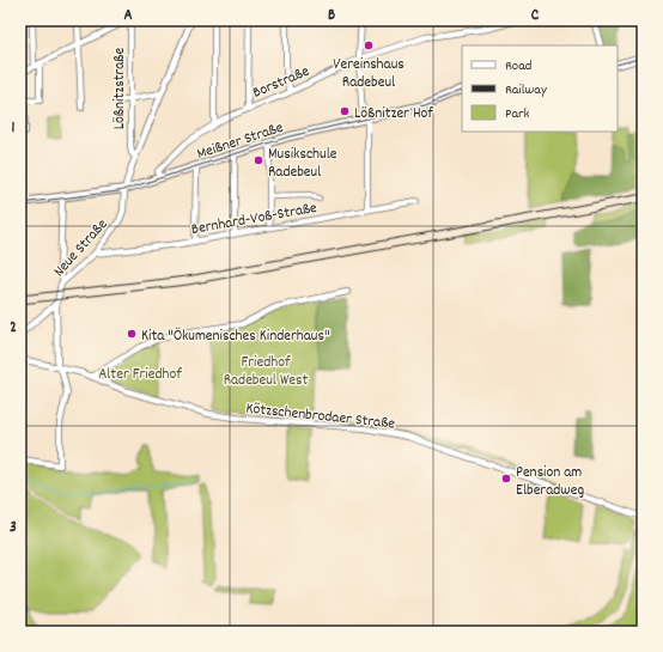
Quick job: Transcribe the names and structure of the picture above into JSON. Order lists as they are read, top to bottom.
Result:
{
  "streets": {
    "main road": ["Meißner Straße"],
    "street": [
      "Borstraße",
      "Lößnitzstraße",
      "Bernhard-Voß-Straße",
      "Neue Straße",
      "Kötzschenbrodaer Straße"
    ]
  },
  "crossings": [
    ["Borstraße", "Meißner Straße"],
    ["Lößnitzstraße", "Neue Straße"],
    ["Meißner Straße", "Neue Straße"],
    ["Bernhard-Voß-Straße", "Neue Straße"]
  ],
  "parks": ["Friedhof Radebeul West", "Alter Friedhof"],
  "places": [
    "Vereinshaus Radebeul",
    "Lößnitzer Hof",
    "Musikschule Radebeul",
    "Kita \"Ökumenisches Kinderhaus\"",
    "Pension am Elberadweg"
  ],
  "legend": ["Road", "Railway", "Park"],
  "grid": {
    "columns": ["A", "B", "C"],
    "rows": ["1", "2", "3"]
  }
}
